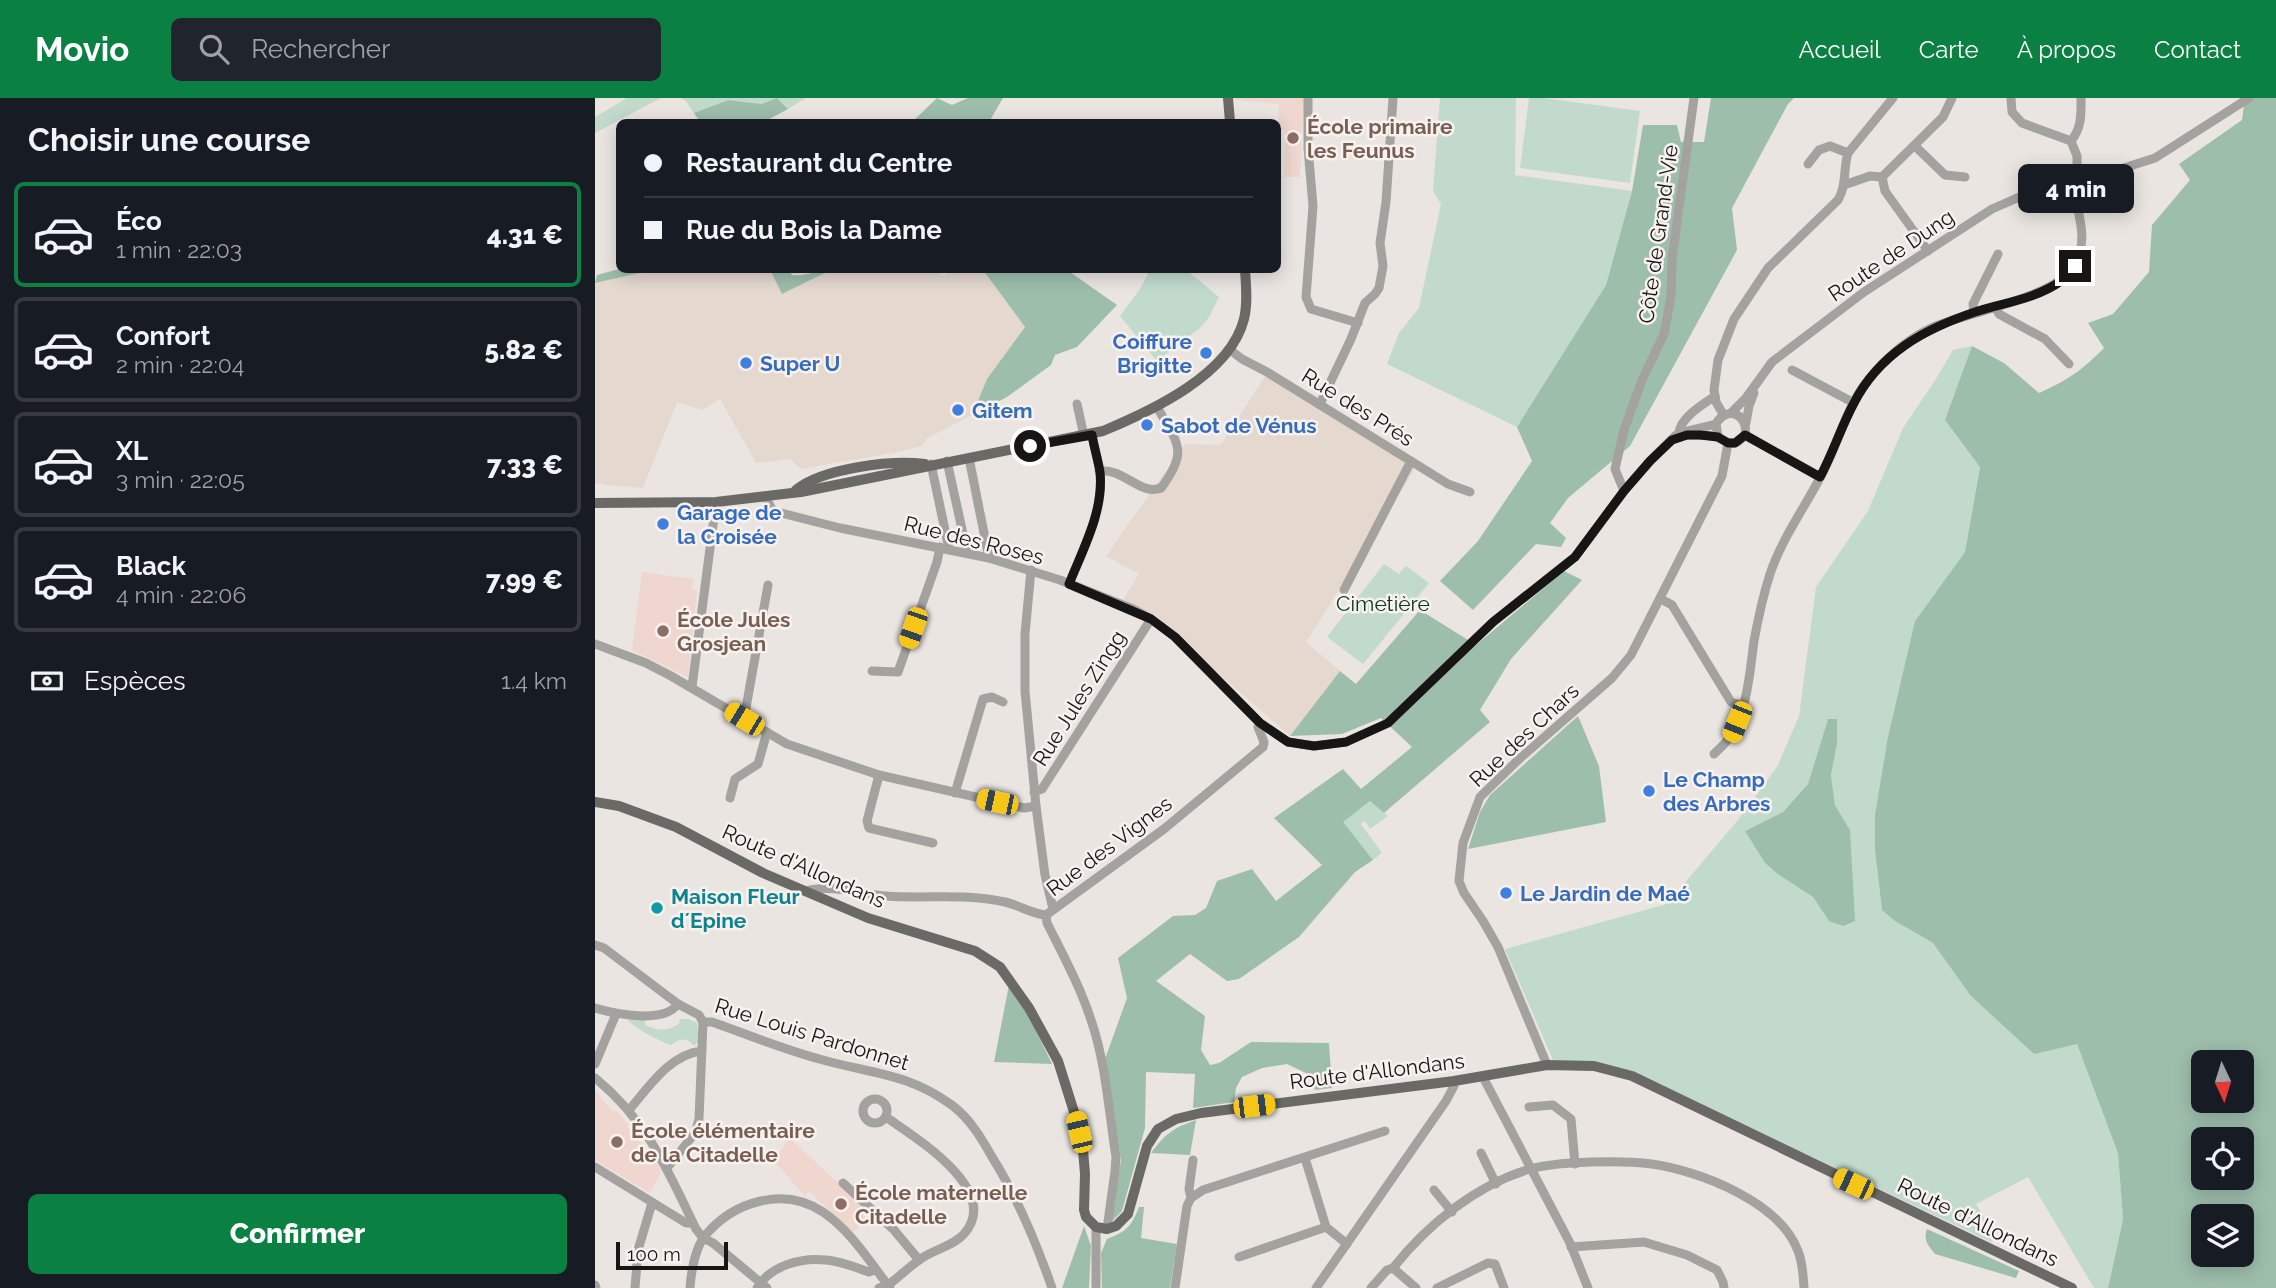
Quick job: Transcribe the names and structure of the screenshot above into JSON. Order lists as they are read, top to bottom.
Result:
{
  "streets": {
    "main road": ["Route d'Allondans"],
    "street": [
      "Côte de Grand-Vie",
      "Route de Dung",
      "Rue des Prés",
      "Rue des Roses",
      "Rue Jules Zingg",
      "Rue des Chars",
      "Rue des Vignes",
      "Rue Louis Pardonnet"
    ]
  },
  "crossings": [
    ["Côte de Grand-Vie", "Rue des Roses"],
    ["Route de Dung", "Rue des Chars"],
    ["Rue des Roses", "Rue Jules Zingg"],
    ["Rue des Roses", "Rue des Vignes"],
    ["Rue des Chars", "Route d'Allondans"],
    ["Rue des Vignes", "Route d'Allondans"]
  ],
  "parks": ["Cimetière"],
  "places": [
    "École primaire les Feunus",
    "Coiffure Brigitte",
    "Super U",
    "Gitem",
    "Sabot de Vénus",
    "Garage de la Croisée",
    "École Jules Grosjean",
    "Le Champ des Arbres",
    "Le Jardin de Maé",
    "Maison Fleur d´Epine",
    "École élémentaire de la Citadelle",
    "École maternelle Citadelle"
  ],
  "scale_bar": "100 m",
  "north": "bottom",
  "page": {
    "header": "Movio",
    "search": "Rechercher",
    "nav": [
      "Accueil",
      "Carte",
      "À propos",
      "Contact"
    ],
    "heading": "Choisir une course",
    "banner": ["Restaurant du Centre", "Rue du Bois la Dame"],
    "bubble": "4 min",
    "list": [
      {
        "name": "Éco",
        "note": "1 min · 22:03",
        "value": "4.31 €"
      },
      {
        "name": "Confort",
        "note": "2 min · 22:04",
        "value": "5.82 €"
      },
      {
        "name": "XL",
        "note": "3 min · 22:05",
        "value": "7.33 €"
      },
      {
        "name": "Black",
        "note": "4 min · 22:06",
        "value": "7.99 €"
      }
    ],
    "pay": ["Espèces", "1.4 km"],
    "buttons": "Confirmer",
    "scale": "100 m"
  }
}
